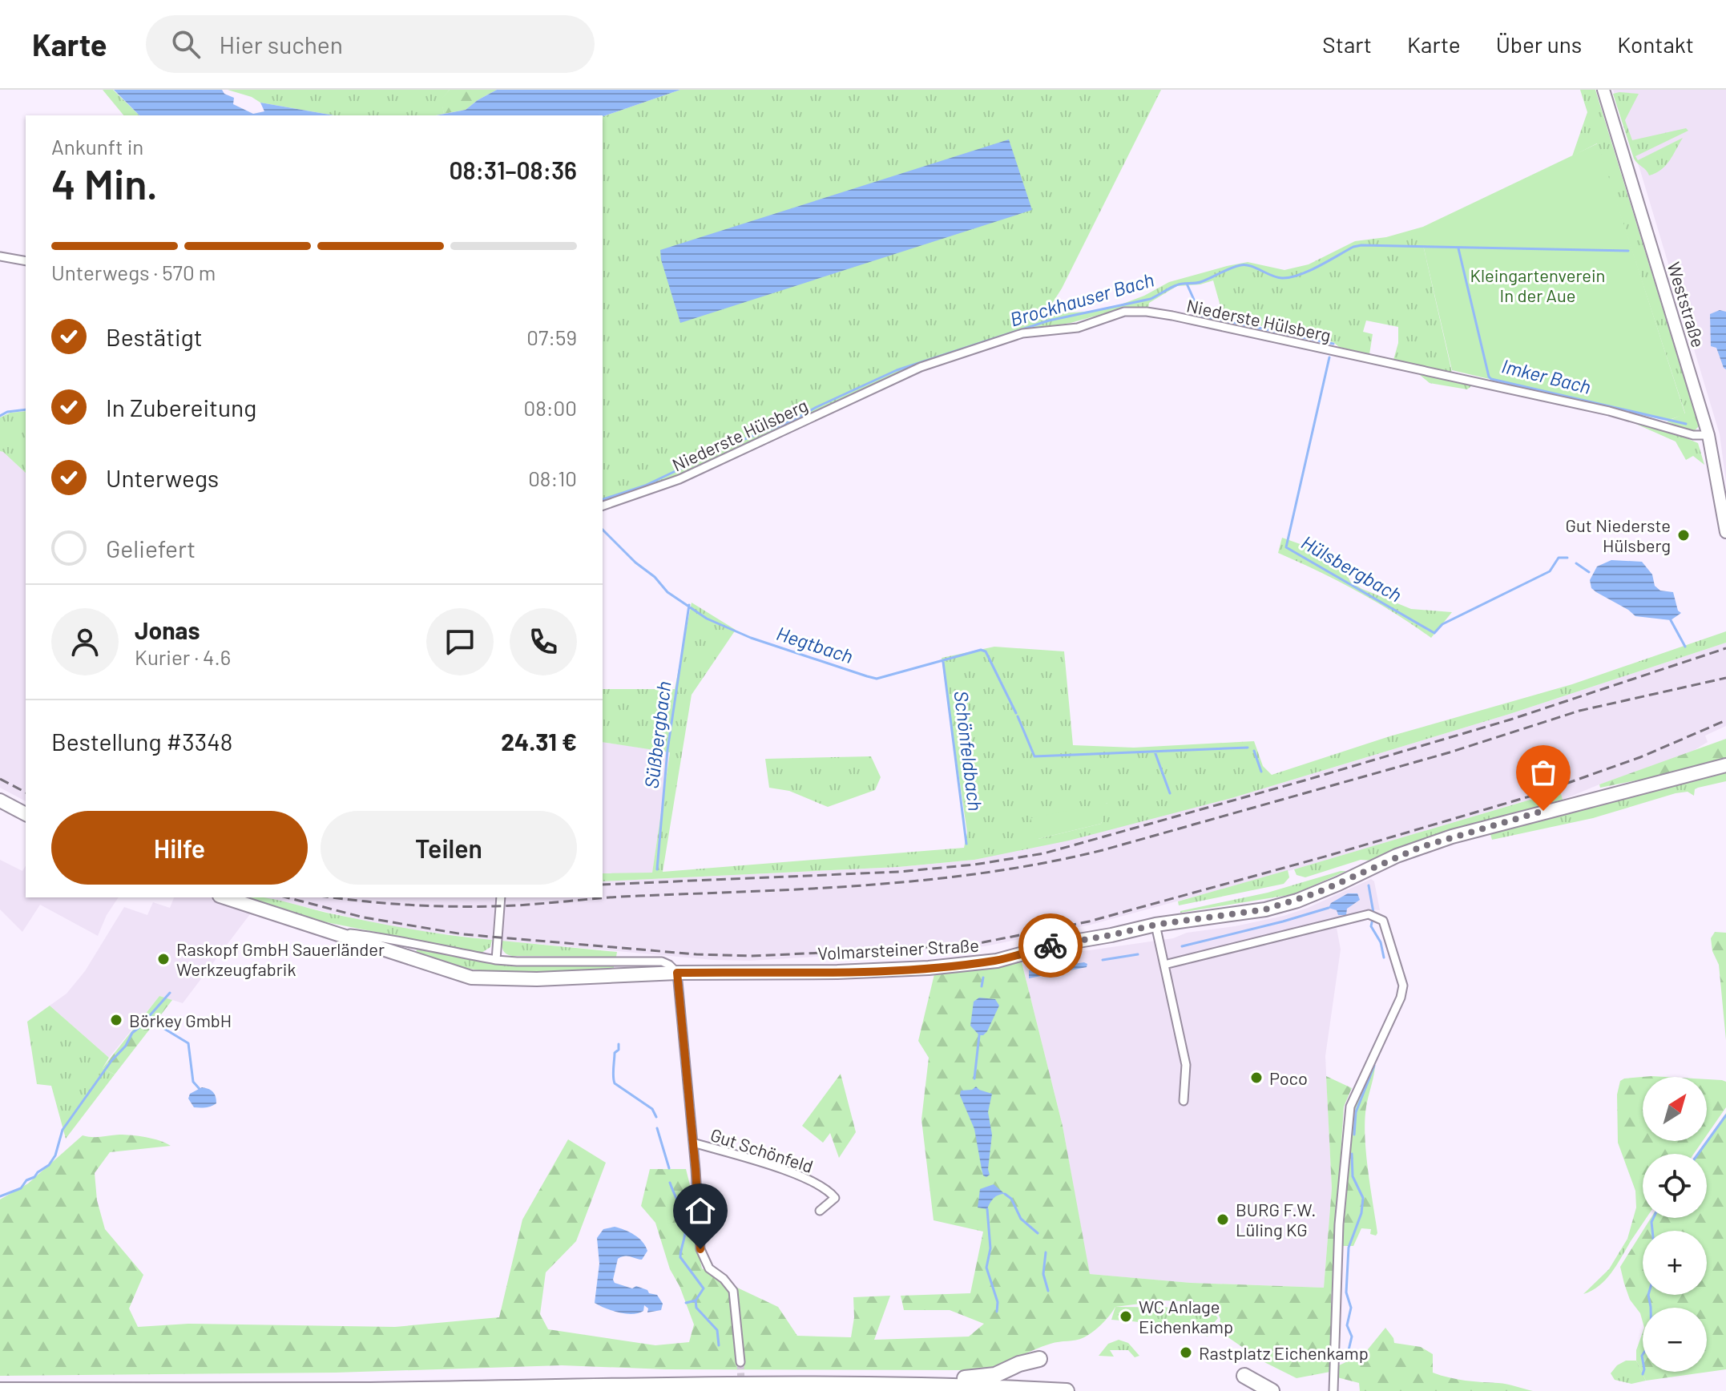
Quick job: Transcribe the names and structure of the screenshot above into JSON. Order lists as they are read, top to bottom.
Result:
{
  "streets": {
    "main road": ["Volmarsteiner Straße"],
    "street": ["Weststraße", "Niederste Hülsberg", "Gut Schönfeld"]
  },
  "crossings": [
    ["Weststraße", "Niederste Hülsberg"]
  ],
  "water": [
    "Brockhauser Bach",
    "Imker Bach",
    "Hülsbergbach",
    "Hegtbach",
    "Süßbergbach",
    "Schönfeldbach"
  ],
  "parks": ["Kleingartenverein In der Aue"],
  "places": [
    "Gut Niederste Hülsberg",
    "Raskopf GmbH Sauerländer Werkzeugfabrik",
    "Börkey GmbH",
    "Poco",
    "BURG F.W. Lüling KG",
    "WC Anlage Eichenkamp",
    "Rastplatz Eichenkamp"
  ],
  "north": "top right",
  "page": {
    "header": "Karte",
    "search": "Hier suchen",
    "nav": [
      "Start",
      "Karte",
      "Über uns",
      "Kontakt"
    ],
    "heading": ["4 Min.", "Ankunft in", "08:31–08:36"],
    "panel": [
      "Jonas",
      "Kurier · 4.6",
      "Bestellung #3348",
      "24.31 €"
    ],
    "bar": "Unterwegs · 570 m",
    "list": [
      ["Bestätigt", "07:59"],
      ["In Zubereitung", "08:00"],
      ["Unterwegs", "08:10"],
      "Geliefert"
    ],
    "buttons": ["Hilfe", "Teilen"],
    "map_buttons": ["+", "−"]
  }
}
